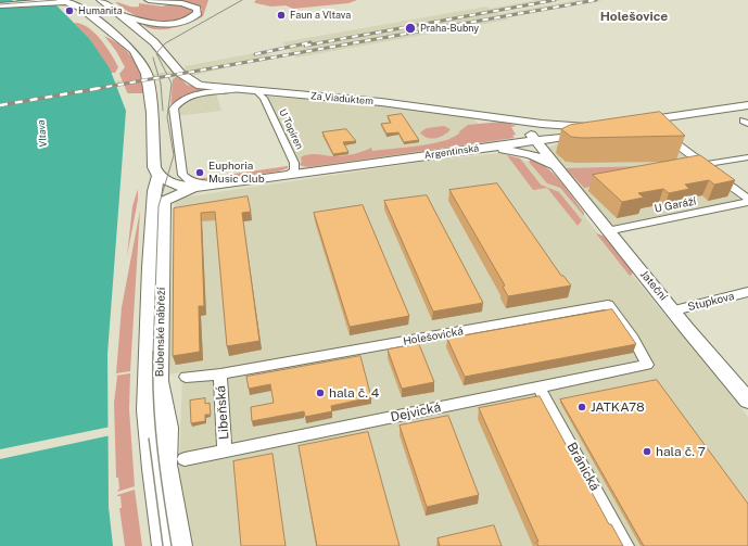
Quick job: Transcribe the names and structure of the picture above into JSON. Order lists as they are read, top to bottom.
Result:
{
  "streets": {
    "main road": [
      "Za Viaduktem",
      "Argentinská",
      "Jateční",
      "Bubenské nábřeží"
    ],
    "street": [
      "U Topíren",
      "U Garáží",
      "Stupkova",
      "Holešovická",
      "Libeňská",
      "Dejvická",
      "Bránická"
    ]
  },
  "crossings": [
    ["Za Viaduktem", "U Topíren"],
    ["Za Viaduktem", "Argentinská"],
    ["Za Viaduktem", "Jateční"],
    ["U Topíren", "Argentinská"],
    ["Argentinská", "Jateční"],
    ["Argentinská", "Bubenské nábřeží"],
    ["U Garáží", "Jateční"],
    ["Jateční", "Stupkova"],
    ["Holešovická", "Libeňská"],
    ["Holešovická", "Dejvická"],
    ["Libeňská", "Dejvická"],
    ["Dejvická", "Bránická"]
  ],
  "districts": ["Holešovice"],
  "water": ["Vltava"],
  "places": [
    "Humanita",
    "Faun a Vltava",
    "Praha-Bubny",
    "Euphoria Music Club",
    "hala č. 4",
    "JATKA78",
    "hala č. 7"
  ]
}
